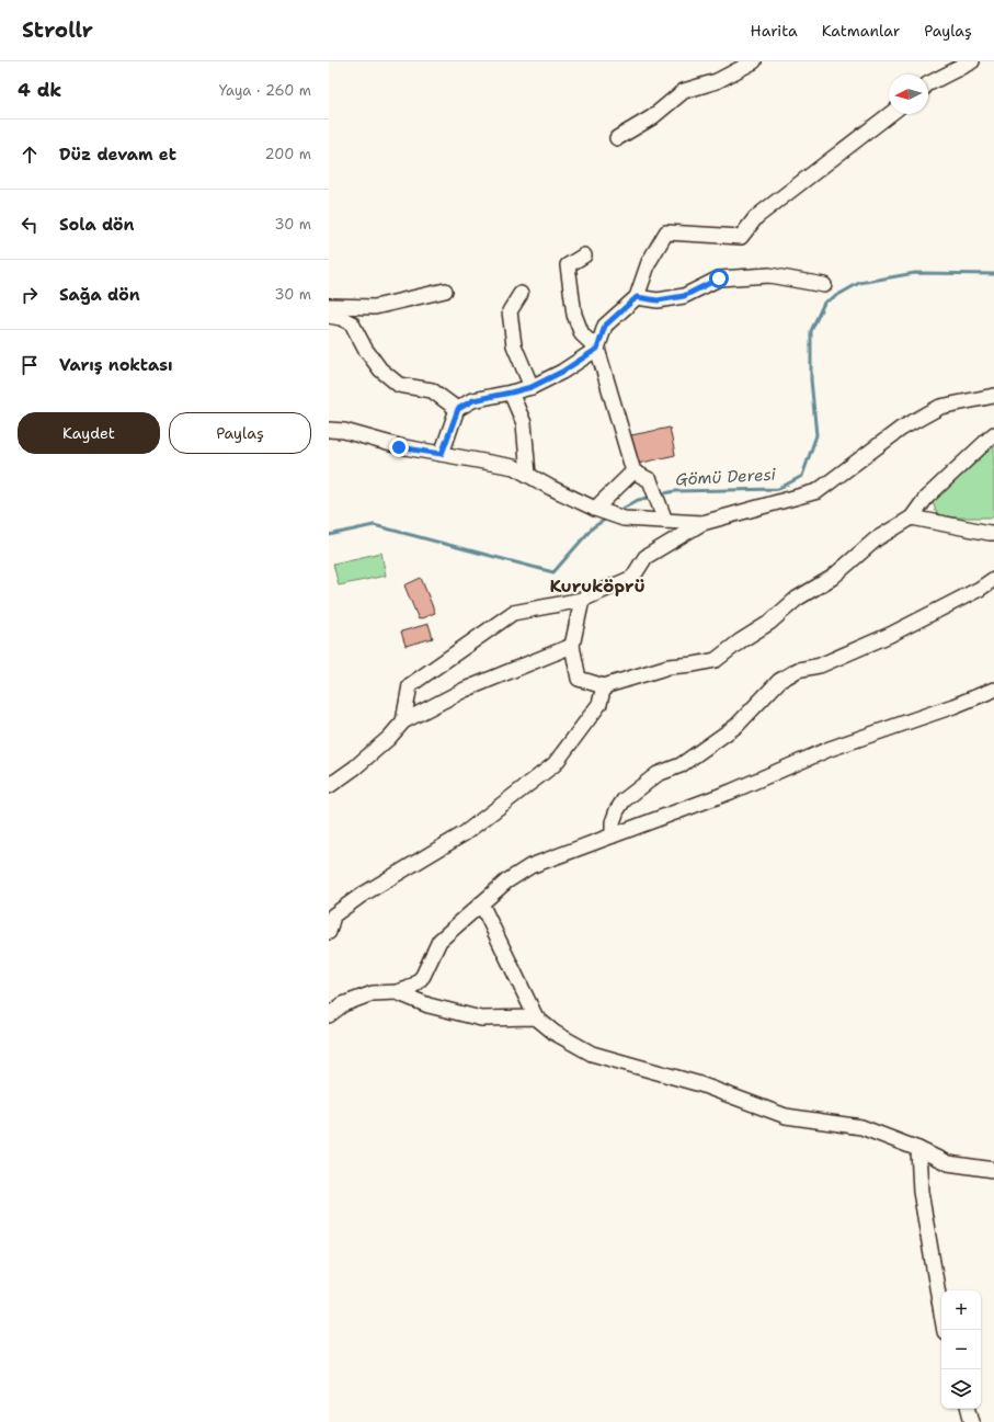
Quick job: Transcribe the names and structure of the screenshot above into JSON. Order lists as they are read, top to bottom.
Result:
{
  "districts": ["Kuruköprü"],
  "water": ["Gömü Deresi"],
  "north": "left",
  "page": {
    "header": "Strollr",
    "nav": ["Harita", "Katmanlar", "Paylaş"],
    "heading": ["4 dk", "Yaya · 260 m"],
    "list": [
      ["Düz devam et", "200 m"],
      ["Sola dön", "30 m"],
      ["Sağa dön", "30 m"],
      "Varış noktası"
    ],
    "buttons": ["Kaydet", "Paylaş"],
    "map_buttons": ["+", "−"]
  }
}
